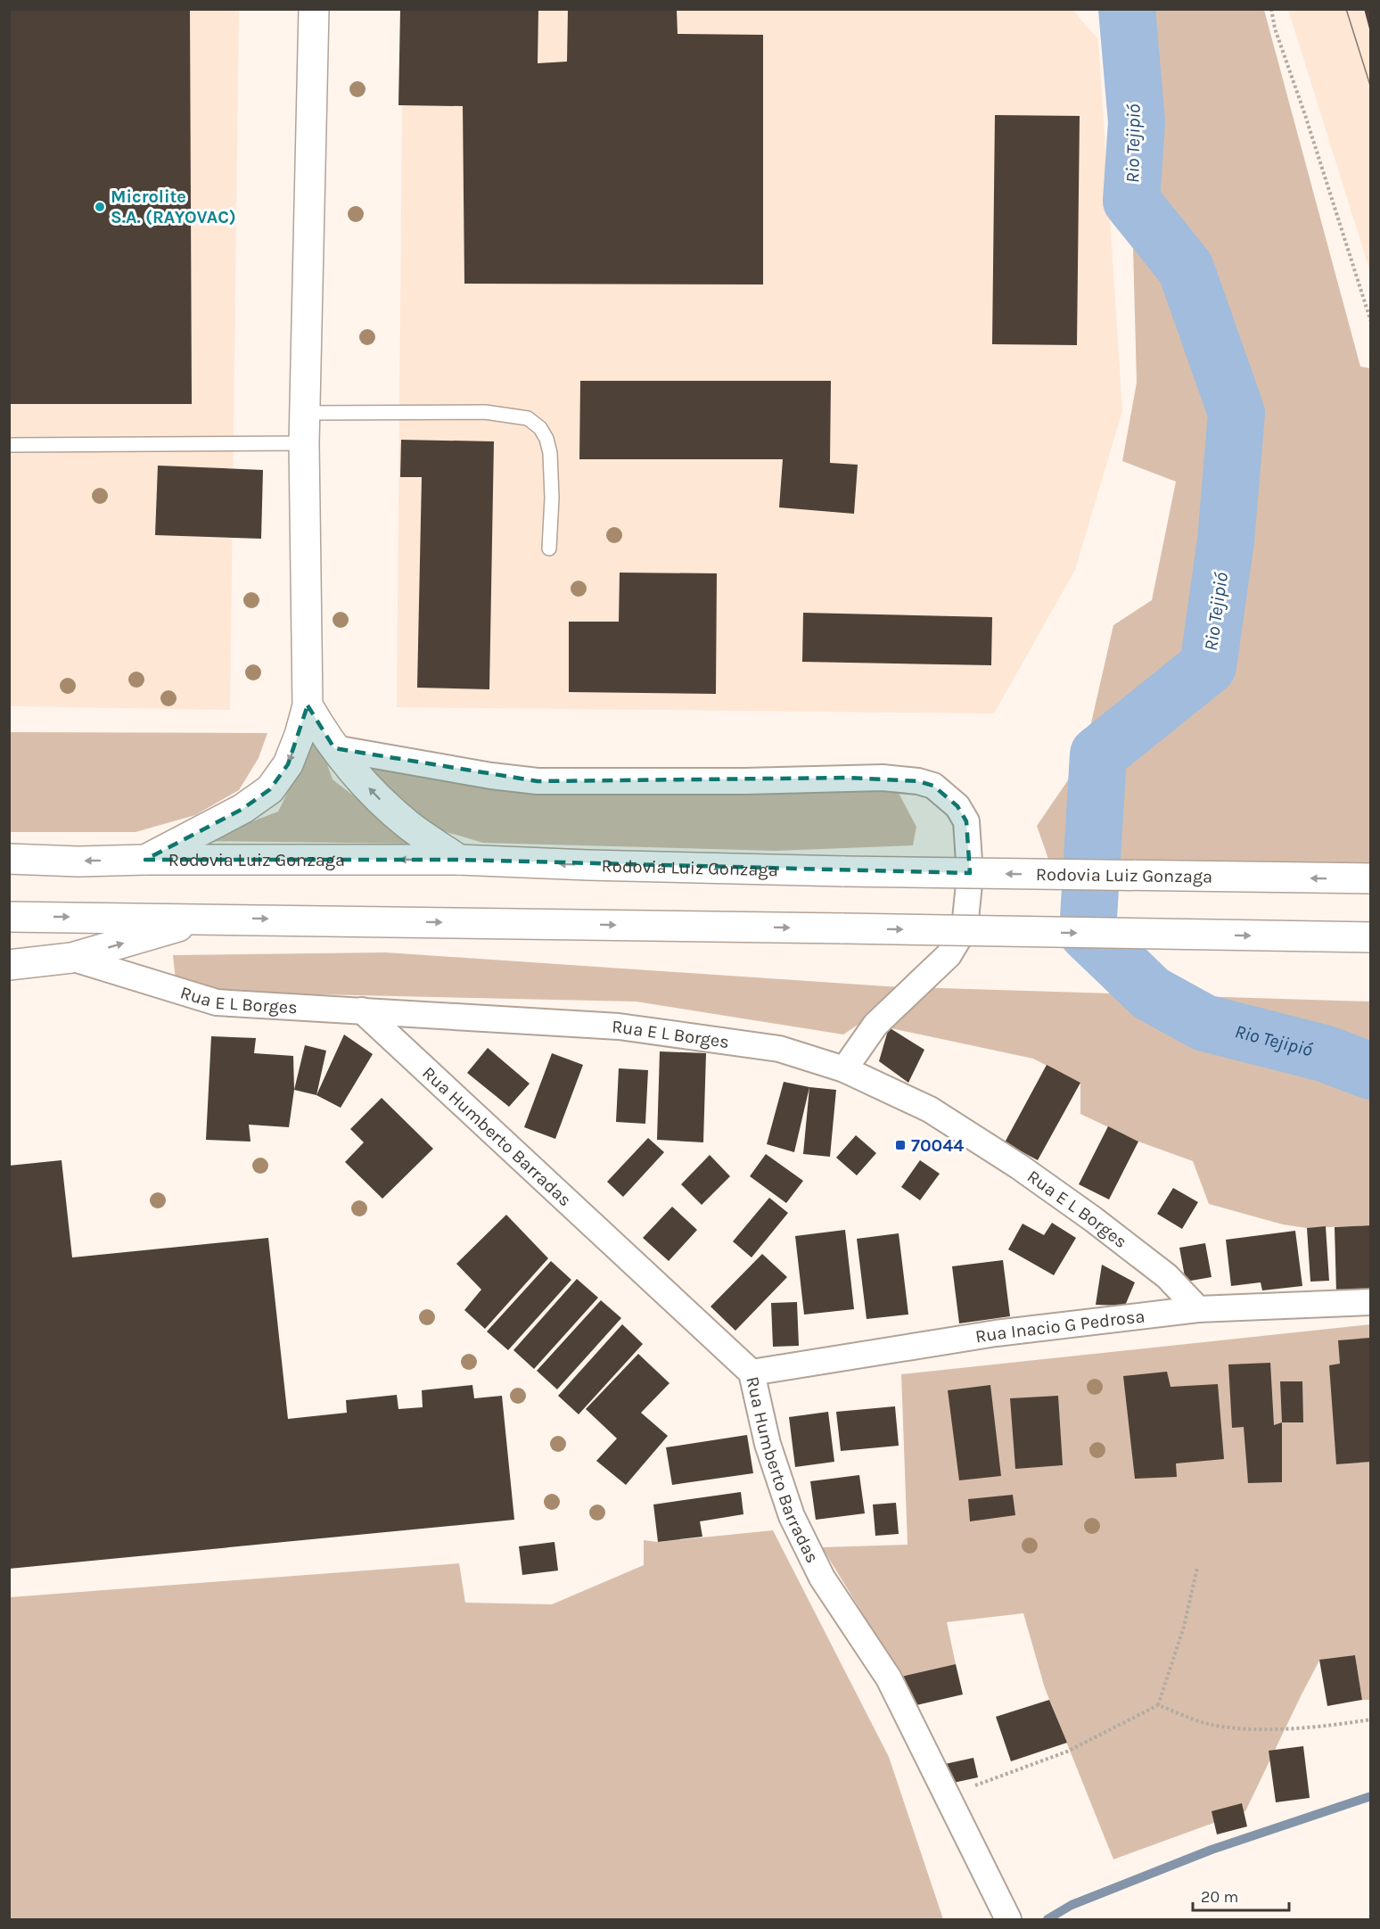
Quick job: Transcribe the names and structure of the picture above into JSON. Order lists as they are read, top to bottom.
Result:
{
  "streets": {
    "main road": ["Rodovia Luiz Gonzaga"],
    "street": ["Rua E L Borges", "Rua Humberto Barradas", "Rua Inacio G Pedrosa"]
  },
  "crossings": [
    ["Rua E L Borges", "Rua Humberto Barradas"],
    ["Rua E L Borges", "Rua Inacio G Pedrosa"],
    ["Rua Humberto Barradas", "Rua Inacio G Pedrosa"]
  ],
  "water": ["Rio Tejipió"],
  "places": {
    "other": ["Microlite S.A. (RAYOVAC)"],
    "transit": ["70044"]
  },
  "scale_bar": "20 m"
}
